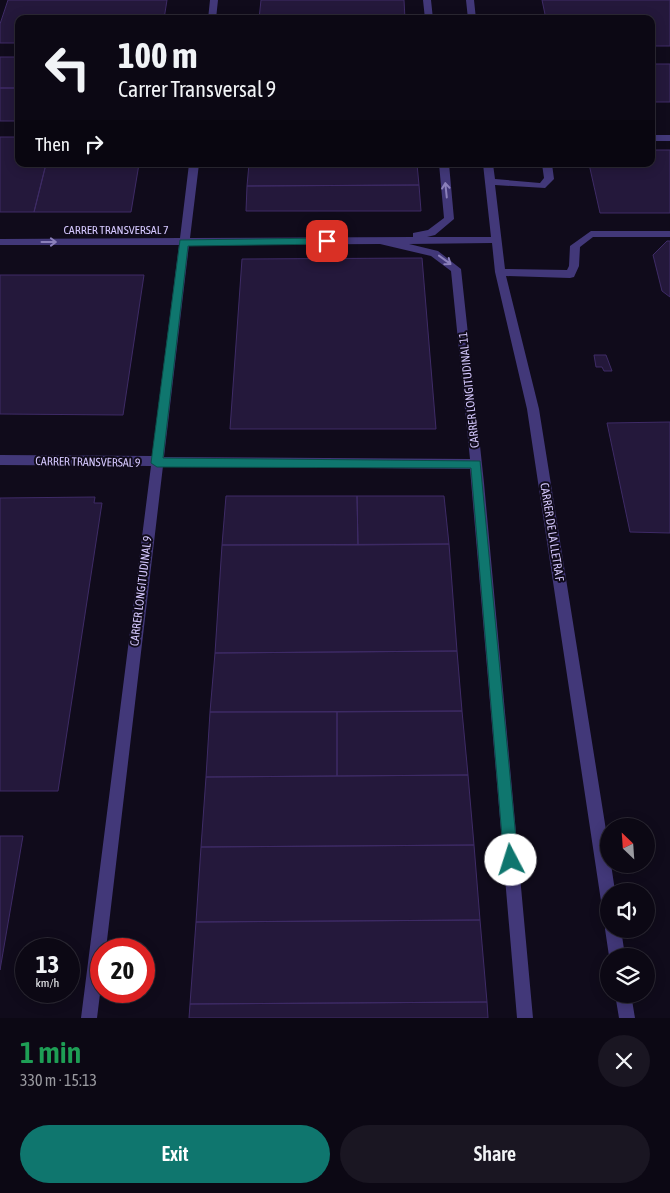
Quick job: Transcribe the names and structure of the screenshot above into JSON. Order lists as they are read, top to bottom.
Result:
{
  "streets": {
    "street": [
      "CARRER TRANSVERSAL 7",
      "CARRER LONGITUDINAL 11",
      "CARRER TRANSVERSAL 9",
      "CARRER DE LA LLETRA F",
      "CARRER LONGITUDINAL 9"
    ]
  },
  "crossings": [
    ["CARRER TRANSVERSAL 7", "CARRER LONGITUDINAL 11"],
    ["CARRER TRANSVERSAL 7", "CARRER LONGITUDINAL 9"],
    ["CARRER LONGITUDINAL 11", "CARRER TRANSVERSAL 9"],
    ["CARRER TRANSVERSAL 9", "CARRER LONGITUDINAL 9"]
  ],
  "one_way": ["CARRER TRANSVERSAL 7"],
  "north": "top left",
  "page": {
    "turn": ["100 m", "Carrer Transversal 9"],
    "then": "Then",
    "speed": "13 km/h",
    "limit": "20",
    "heading": ["1 min", "330 m · 15:13"],
    "buttons": ["Exit", "Share"]
  }
}
